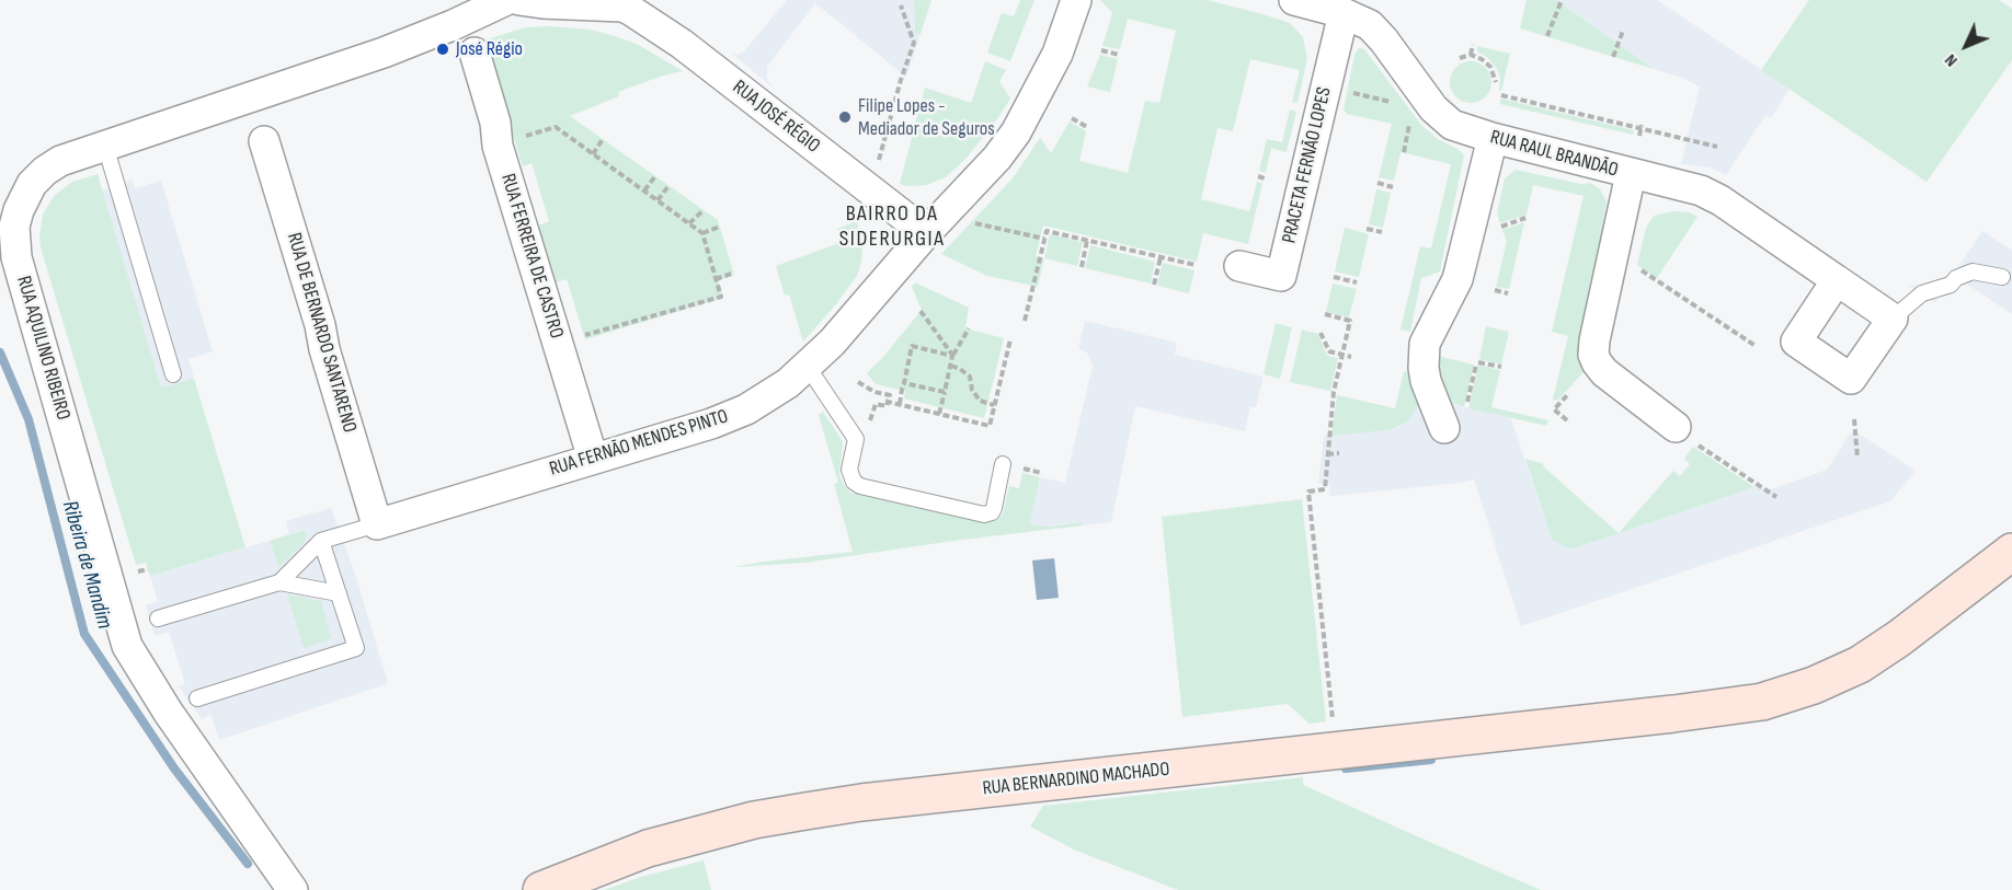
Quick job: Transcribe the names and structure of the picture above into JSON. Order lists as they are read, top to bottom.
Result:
{
  "streets": {
    "main road": ["RUA BERNARDINO MACHADO"],
    "street": [
      "RUA JOSÉ RÉGIO",
      "RUA RAUL BRANDÃO",
      "PRACETA FERNÃO LOPES",
      "RUA FERREIRA DE CASTRO",
      "RUA DE BERNARDO SANTARENO",
      "RUA AQUILINO RIBEIRO",
      "RUA FERNÃO MENDES PINTO"
    ]
  },
  "crossings": [
    ["RUA JOSÉ RÉGIO", "RUA FERNÃO MENDES PINTO"],
    ["RUA RAUL BRANDÃO", "PRACETA FERNÃO LOPES"],
    ["RUA FERREIRA DE CASTRO", "RUA FERNÃO MENDES PINTO"],
    ["RUA DE BERNARDO SANTARENO", "RUA FERNÃO MENDES PINTO"]
  ],
  "districts": ["BAIRRO DA SIDERURGIA"],
  "water": ["Ribeira de Mandim"],
  "places": ["José Régio", "Filipe Lopes - Mediador de Seguros"],
  "north": "bottom left"
}
